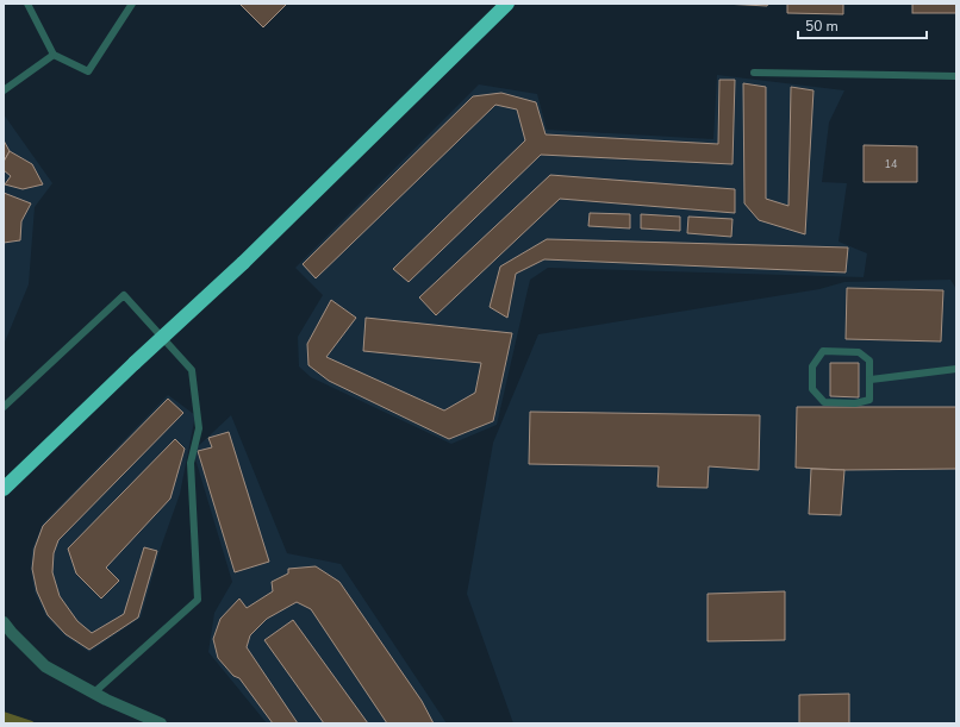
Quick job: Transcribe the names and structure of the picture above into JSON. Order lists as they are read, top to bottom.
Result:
{
  "house_numbers": ["14"],
  "scale_bar": "50 m"
}
